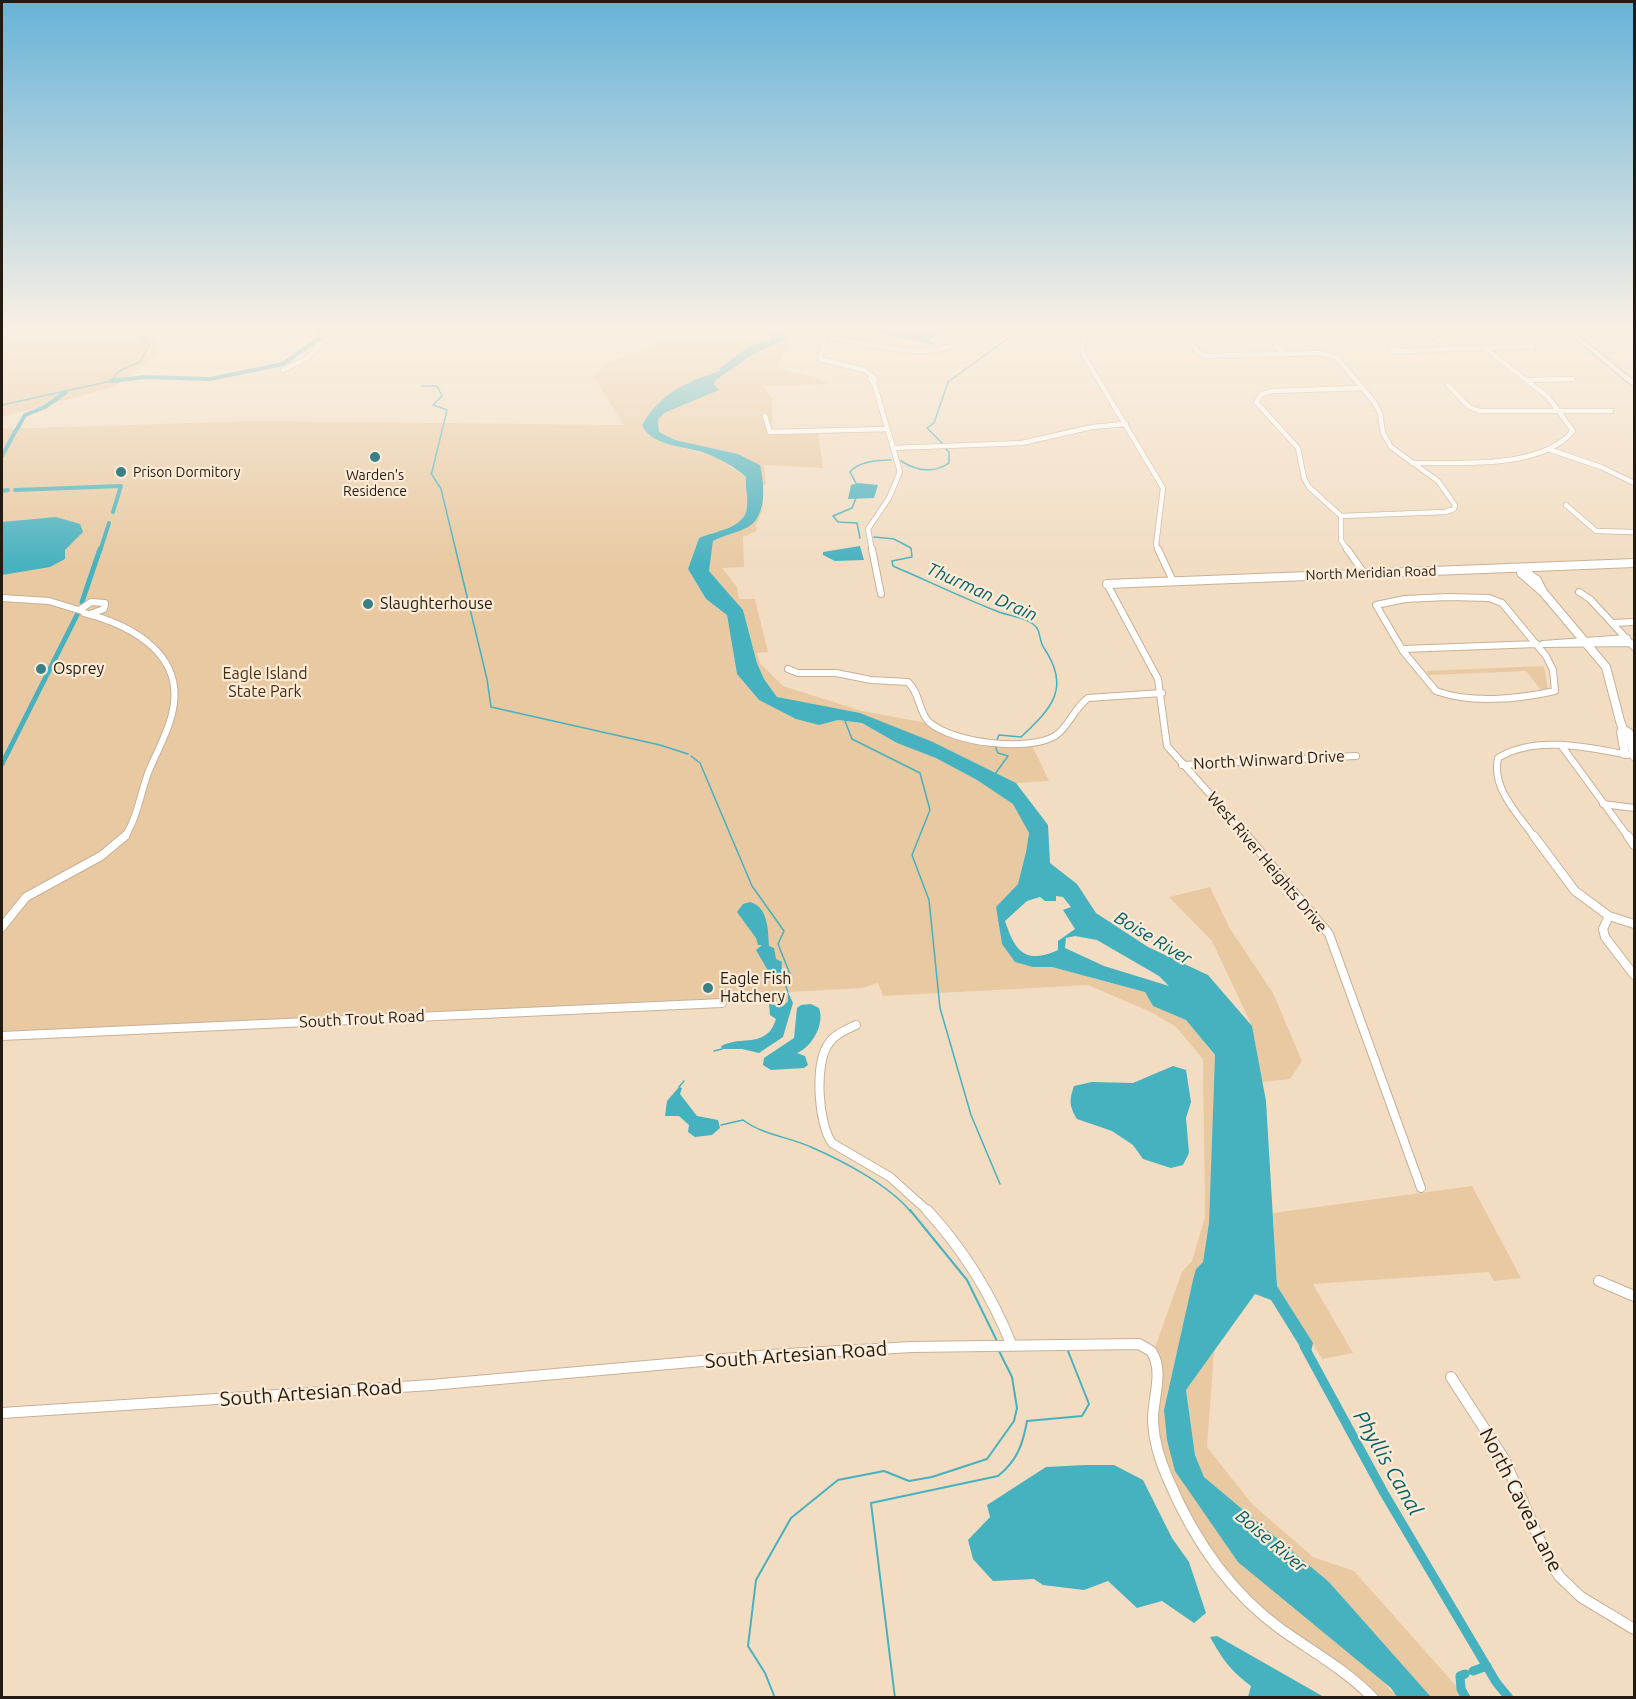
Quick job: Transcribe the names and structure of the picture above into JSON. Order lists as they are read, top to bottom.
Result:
{
  "streets": {
    "street": [
      "North Meridian Road",
      "North Winward Drive",
      "West River Heights Drive",
      "South Trout Road",
      "South Artesian Road",
      "North Cavea Lane"
    ]
  },
  "crossings": [
    ["North Meridian Road", "West River Heights Drive"],
    ["North Winward Drive", "West River Heights Drive"]
  ],
  "water": ["Thurman Drain", "Boise River", "Phyllis Canal"],
  "parks": ["Eagle Island State Park"],
  "places": [
    "Warden's Residence",
    "Prison Dormitory",
    "Slaughterhouse",
    "Osprey",
    "Eagle Fish Hatchery"
  ]
}
